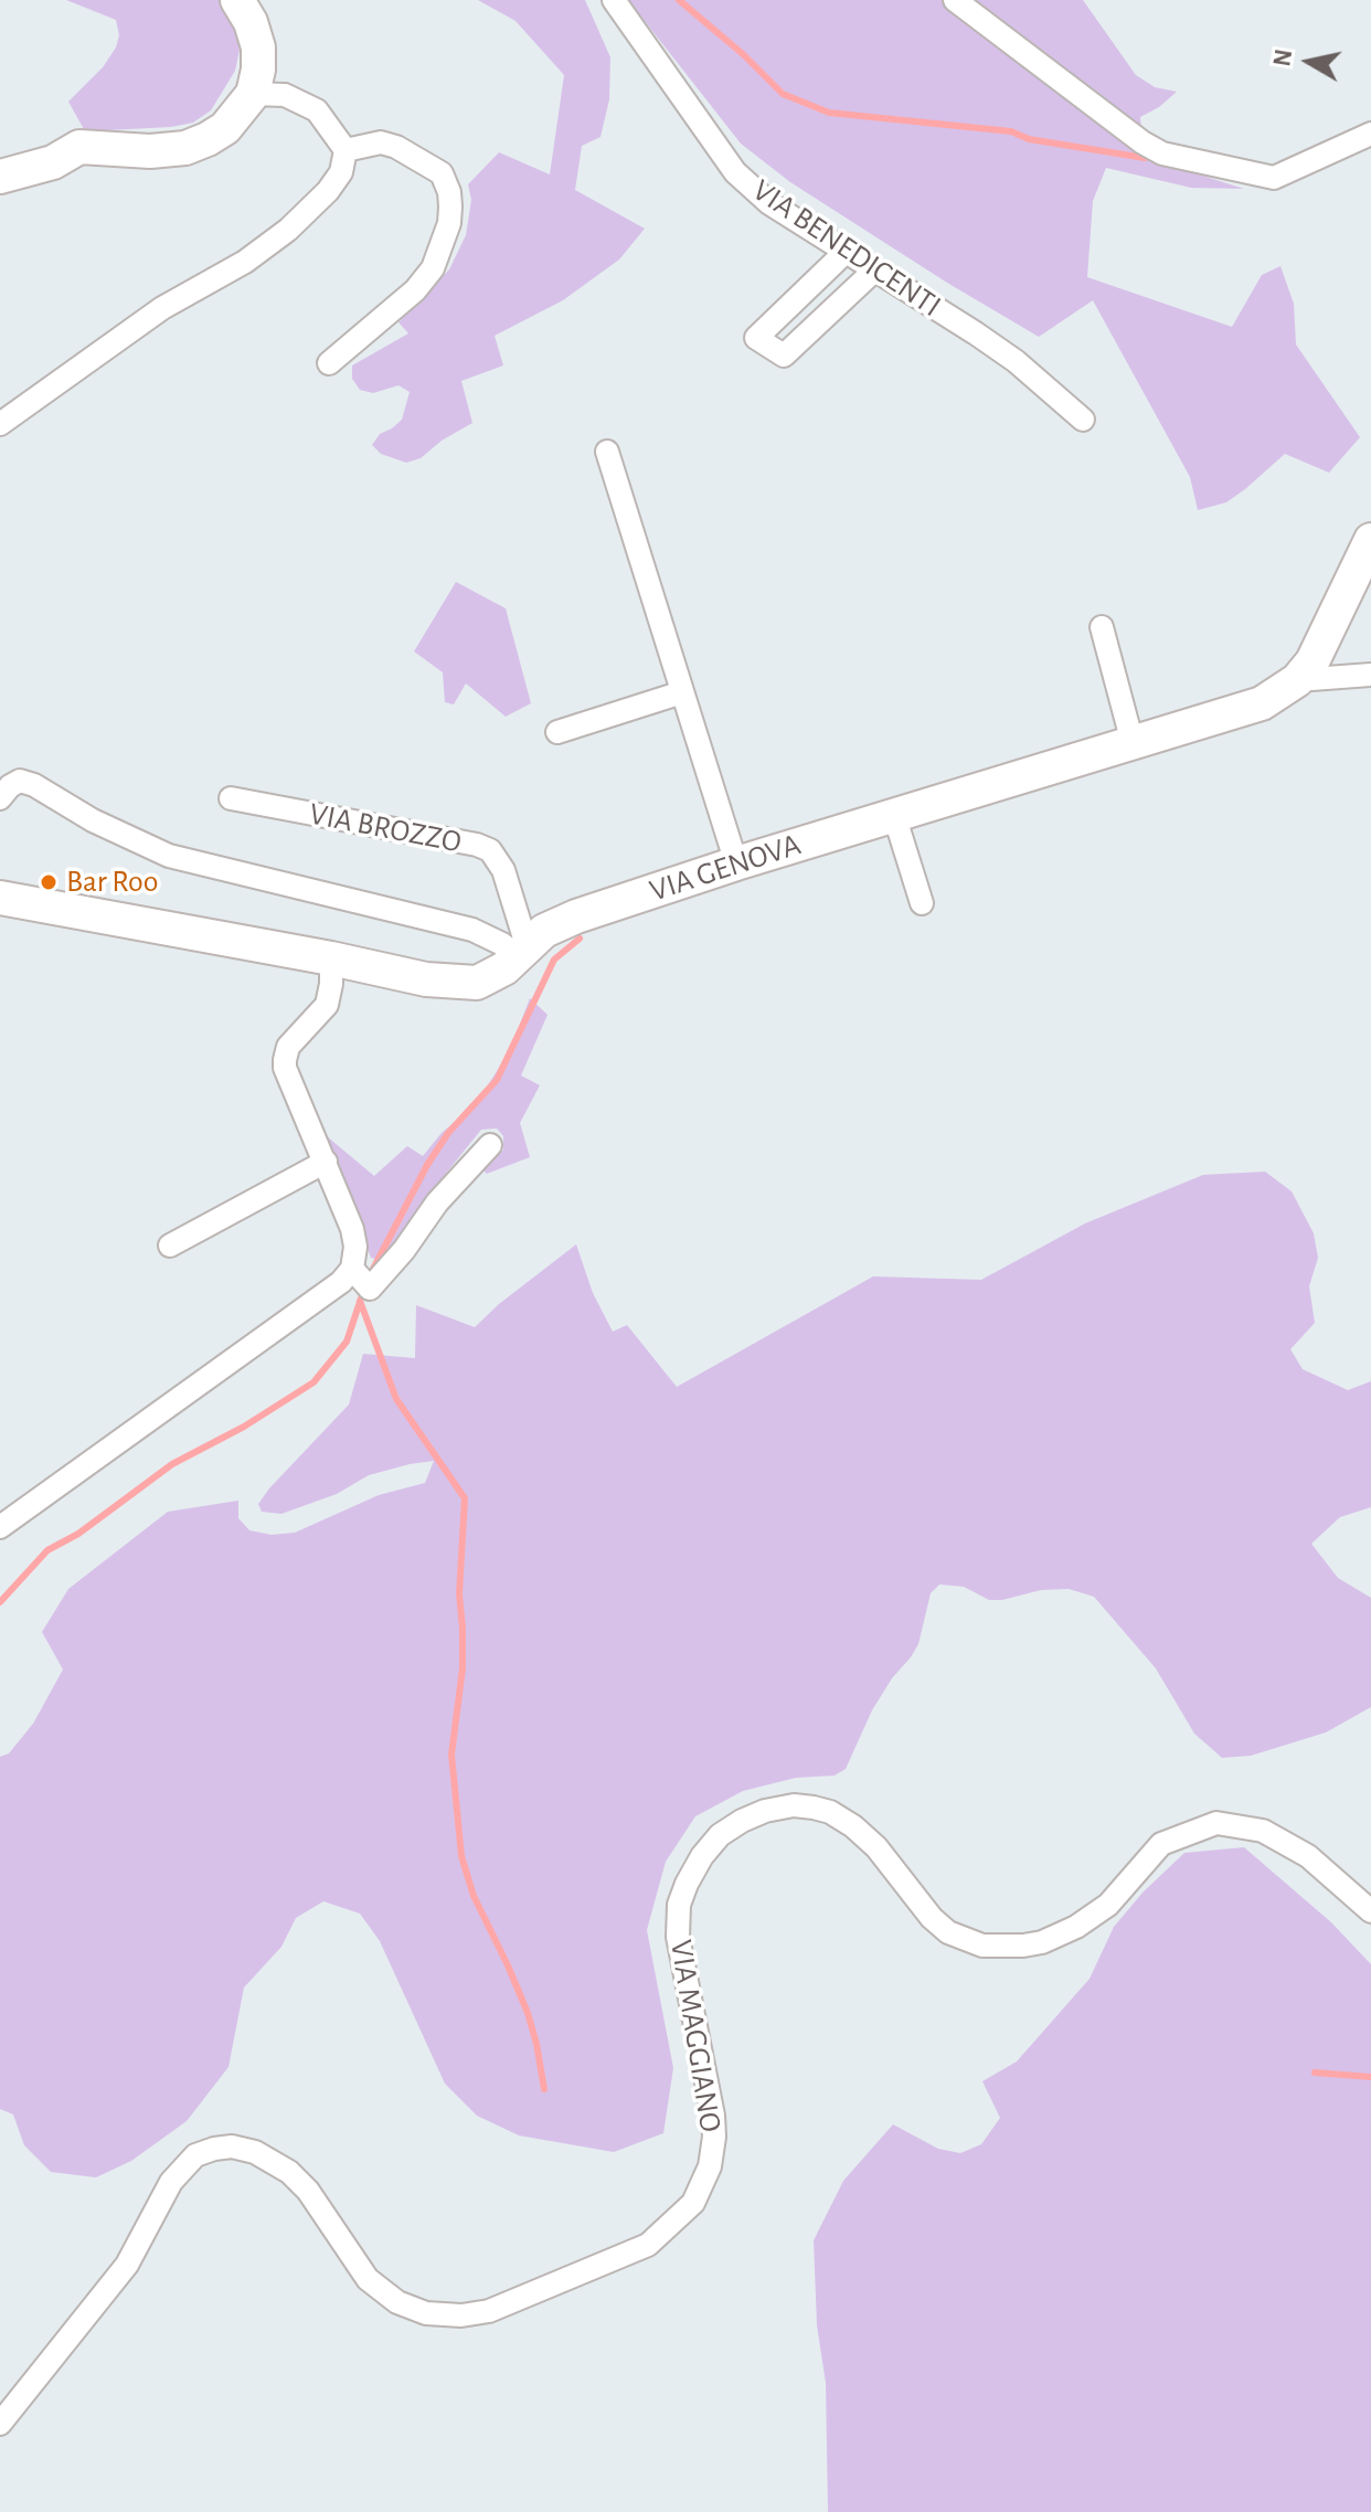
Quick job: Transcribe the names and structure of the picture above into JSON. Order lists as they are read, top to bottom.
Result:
{
  "streets": {
    "main road": ["VIA GENOVA"],
    "street": ["VIA BENEDICENTI", "VIA BROZZO", "VIA MAGGIANO"]
  },
  "crossings": [
    ["VIA BROZZO", "VIA GENOVA"]
  ],
  "places": ["Bar Roo"],
  "north": "left"
}
